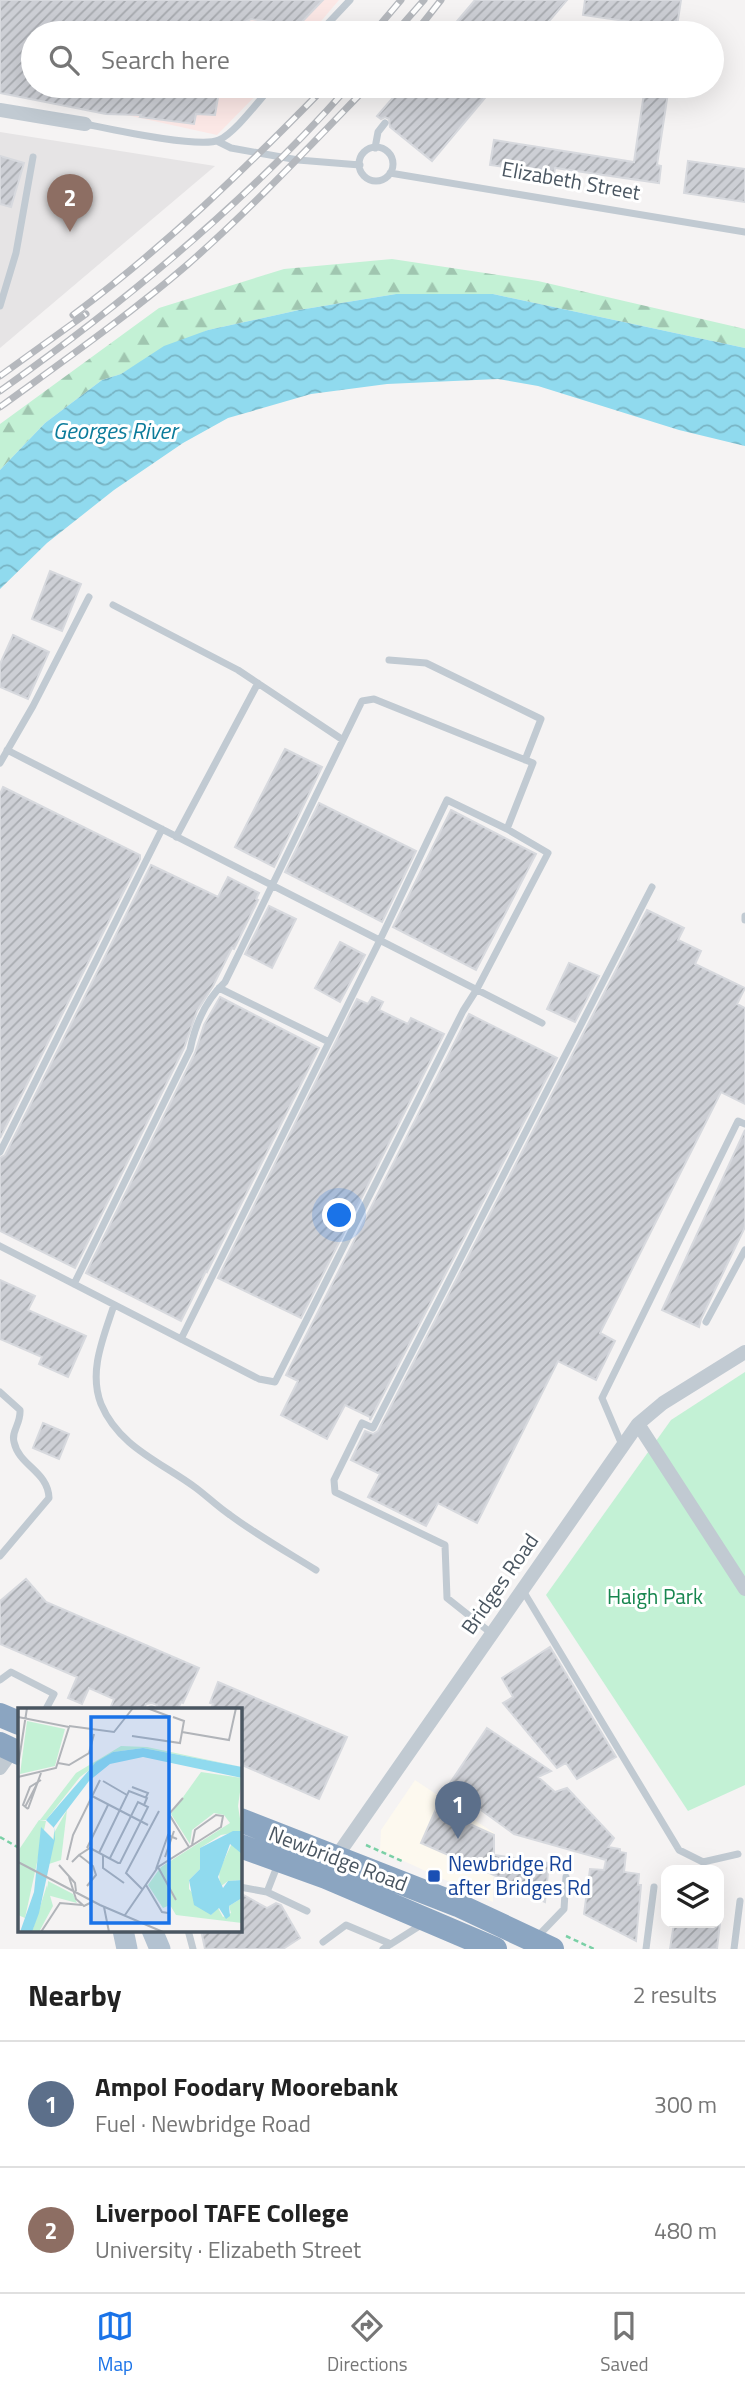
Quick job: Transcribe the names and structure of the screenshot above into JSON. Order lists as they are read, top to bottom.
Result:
{
  "streets": {
    "highway": ["Newbridge Road"],
    "street": ["Bridges Road"],
    "lane": ["Elizabeth Street"]
  },
  "crossings": [
    ["Bridges Road", "Newbridge Road"]
  ],
  "water": ["Georges River"],
  "parks": ["Haigh Park"],
  "places": {
    "transit": ["Newbridge Rd after Bridges Rd"]
  },
  "page": {
    "search": "Search here",
    "pins": ["2", "1"],
    "heading": ["Nearby", "2 results"],
    "list": [
      {
        "mark": "1",
        "name": "Ampol Foodary Moorebank",
        "note": "Fuel · Newbridge Road",
        "value": "300 m"
      },
      {
        "mark": "2",
        "name": "Liverpool TAFE College",
        "note": "University · Elizabeth Street",
        "value": "480 m"
      }
    ],
    "nav": ["Map", "Directions", "Saved"]
  }
}
